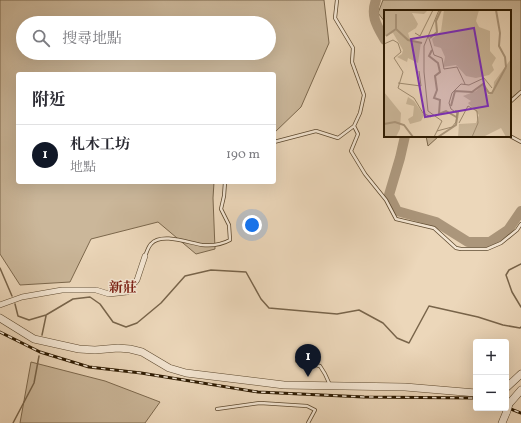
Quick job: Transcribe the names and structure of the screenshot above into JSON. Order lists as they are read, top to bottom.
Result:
{
  "districts": ["新莊"],
  "page": {
    "search": "搜尋地點",
    "heading": "附近",
    "list": [
      {
        "mark": "1",
        "name": "札木工坊",
        "note": "地點",
        "value": "190 m"
      }
    ],
    "map_buttons": ["+", "−"],
    "pins": "1"
  }
}
